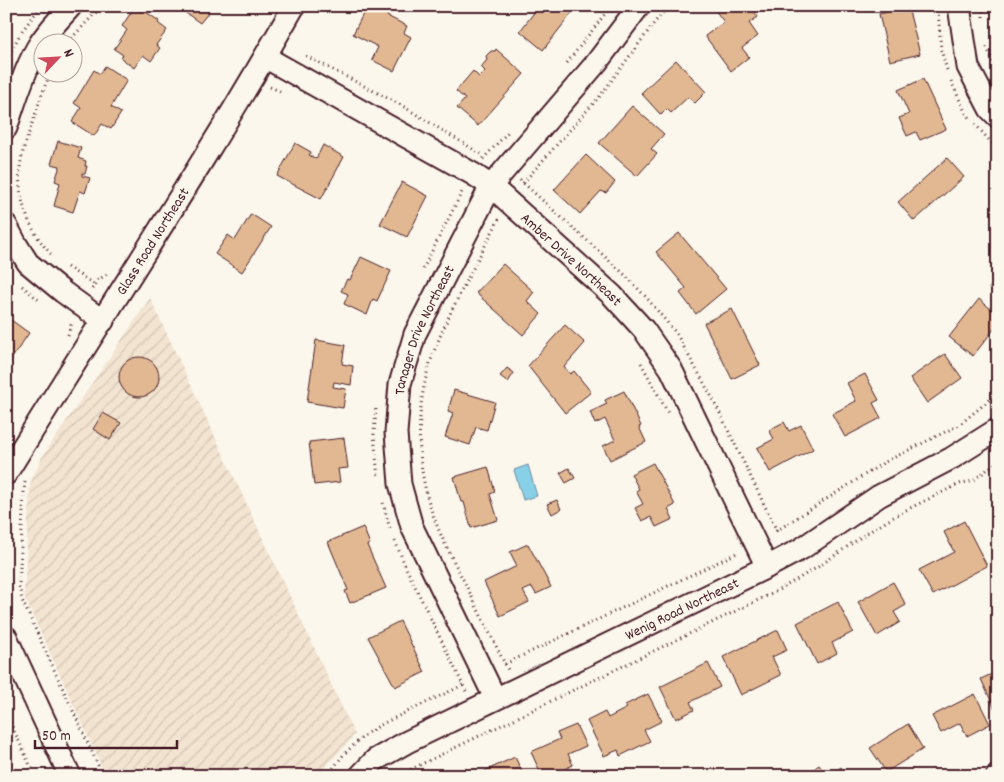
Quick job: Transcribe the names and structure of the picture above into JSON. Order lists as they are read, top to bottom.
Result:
{
  "streets": {
    "street": [
      "Glass Road Northeast",
      "Amber Drive Northeast",
      "Tanager Drive Northeast",
      "Wenig Road Northeast"
    ]
  },
  "crossings": [
    ["Glass Road Northeast", "Amber Drive Northeast"],
    ["Amber Drive Northeast", "Tanager Drive Northeast"],
    ["Amber Drive Northeast", "Wenig Road Northeast"],
    ["Tanager Drive Northeast", "Wenig Road Northeast"]
  ],
  "scale_bar": "50 m",
  "north": "top right"
}
